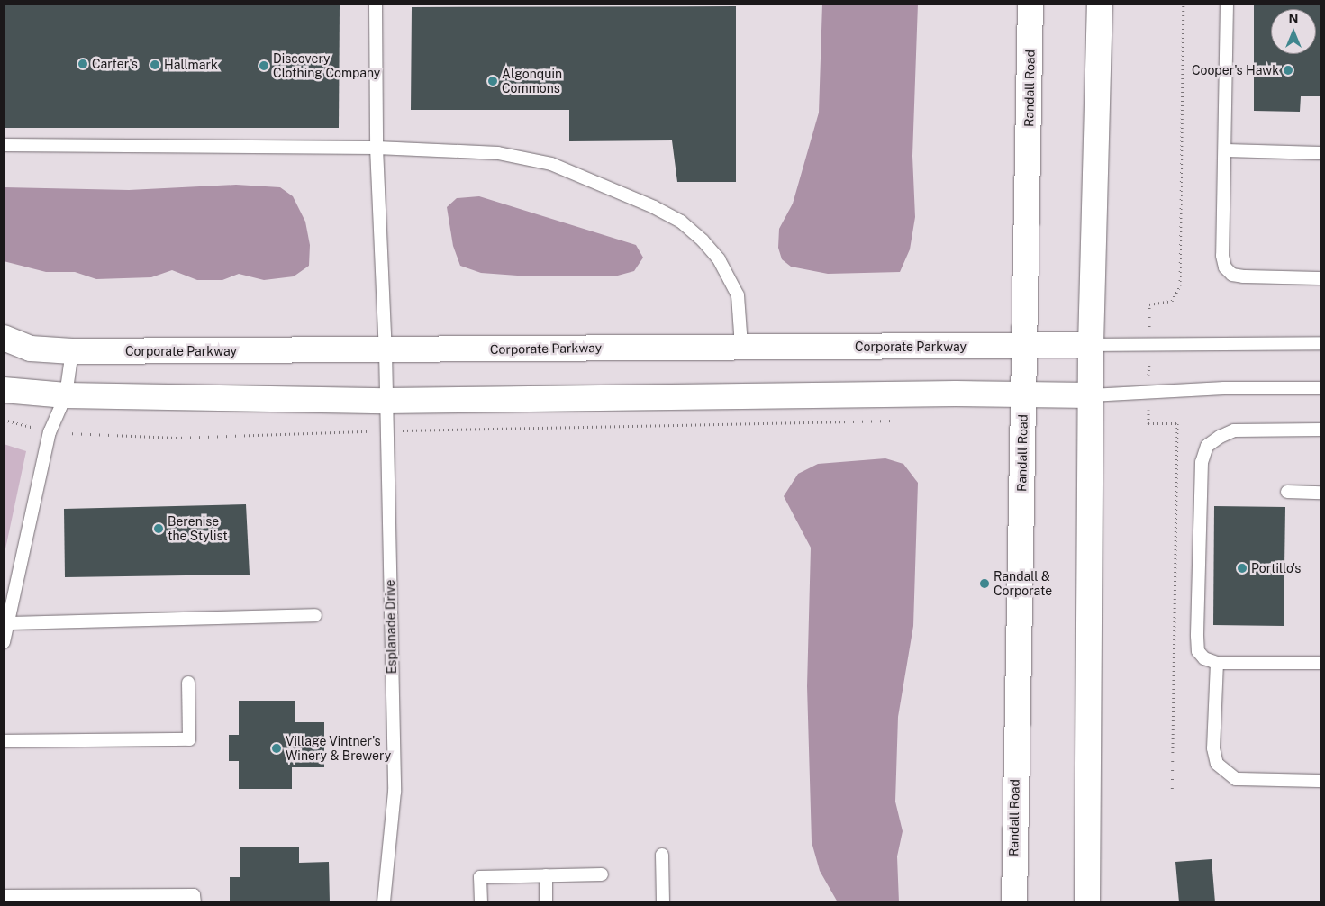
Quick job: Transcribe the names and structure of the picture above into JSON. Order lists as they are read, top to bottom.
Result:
{
  "streets": {
    "street": ["Randall Road", "Corporate Parkway"],
    "lane": ["Esplanade Drive"]
  },
  "crossings": [
    ["Randall Road", "Corporate Parkway"],
    ["Corporate Parkway", "Esplanade Drive"]
  ],
  "places": [
    "Carter's",
    "Hallmark",
    "Discovery Clothing Company",
    "Cooper's Hawk",
    "Algonquin Commons",
    "Berenise the Stylist",
    "Portillo's",
    "Randall & Corporate",
    "Village Vintner's Winery & Brewery"
  ],
  "north": "top"
}
